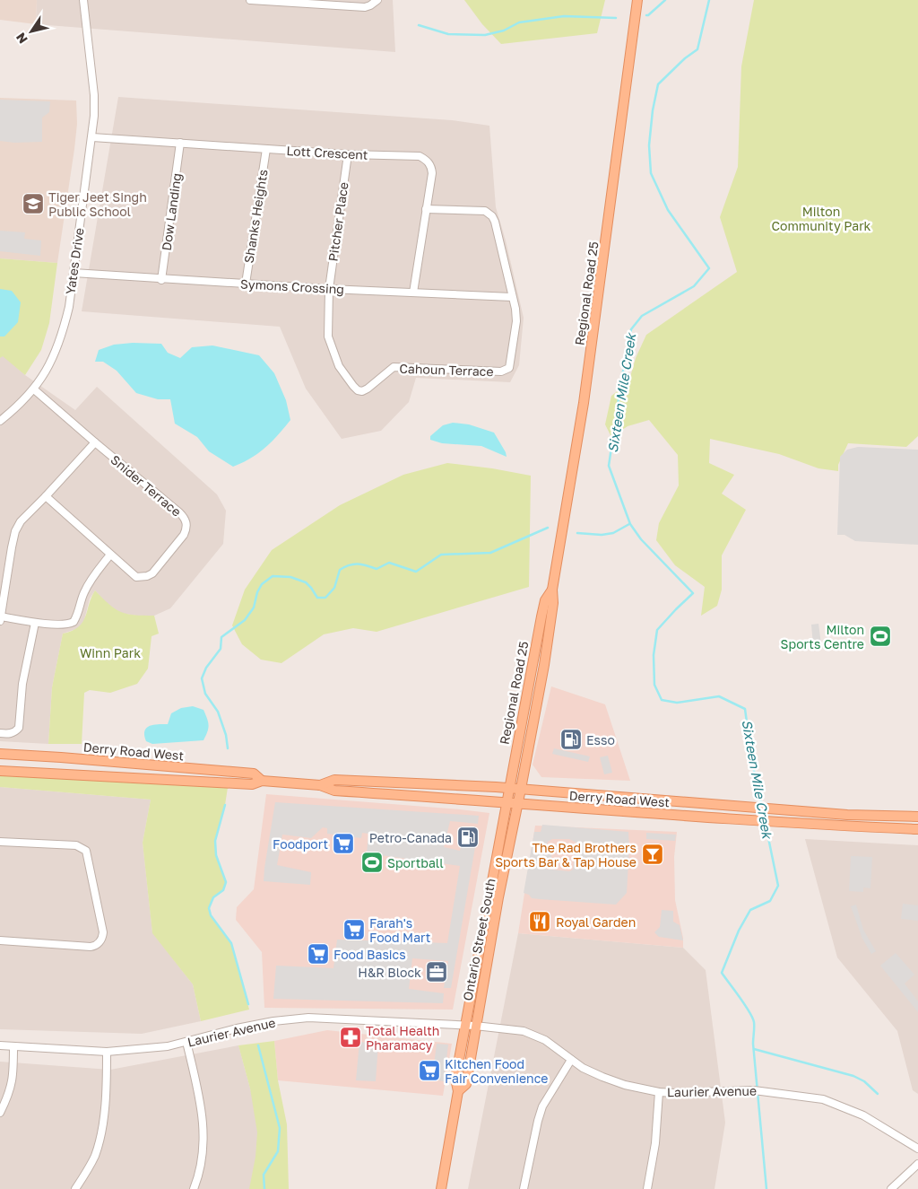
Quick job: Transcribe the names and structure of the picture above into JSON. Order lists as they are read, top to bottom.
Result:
{
  "streets": {
    "main road": ["Regional Road 25", "Derry Road West", "Ontario Street South"],
    "street": [
      "Lott Crescent",
      "Dow Landing",
      "Shanks Heights",
      "Pitcher Place",
      "Yates Drive",
      "Symons Crossing",
      "Cahoun Terrace",
      "Snider Terrace",
      "Laurier Avenue"
    ]
  },
  "crossings": [
    ["Lott Crescent", "Dow Landing"],
    ["Lott Crescent", "Shanks Heights"],
    ["Lott Crescent", "Pitcher Place"],
    ["Lott Crescent", "Yates Drive"],
    ["Lott Crescent", "Symons Crossing"],
    ["Lott Crescent", "Cahoun Terrace"],
    ["Dow Landing", "Symons Crossing"],
    ["Shanks Heights", "Symons Crossing"],
    ["Pitcher Place", "Symons Crossing"],
    ["Pitcher Place", "Cahoun Terrace"],
    ["Yates Drive", "Symons Crossing"],
    ["Yates Drive", "Snider Terrace"],
    ["Symons Crossing", "Cahoun Terrace"],
    ["Regional Road 25", "Derry Road West"],
    ["Regional Road 25", "Ontario Street South"],
    ["Derry Road West", "Ontario Street South"],
    ["Ontario Street South", "Laurier Avenue"]
  ],
  "water": ["Sixteen Mile Creek"],
  "parks": ["Milton Community Park", "Winn Park"],
  "places": {
    "school or university": ["Tiger Jeet Singh Public School"],
    "sports": ["Milton Sports Centre", "Sportball"],
    "fuel station": ["Esso", "Petro-Canada"],
    "supermarket": [
      "Foodport",
      "Farah's Food Mart",
      "Food Basics",
      "Kitchen Food Fair Convenience"
    ],
    "bar": ["The Rad Brothers Sports Bar & Tap House"],
    "restaurant": ["Royal Garden"],
    "office": ["H&R Block"],
    "pharmacy": ["Total Health Pharamacy"]
  },
  "north": "bottom left"
}
